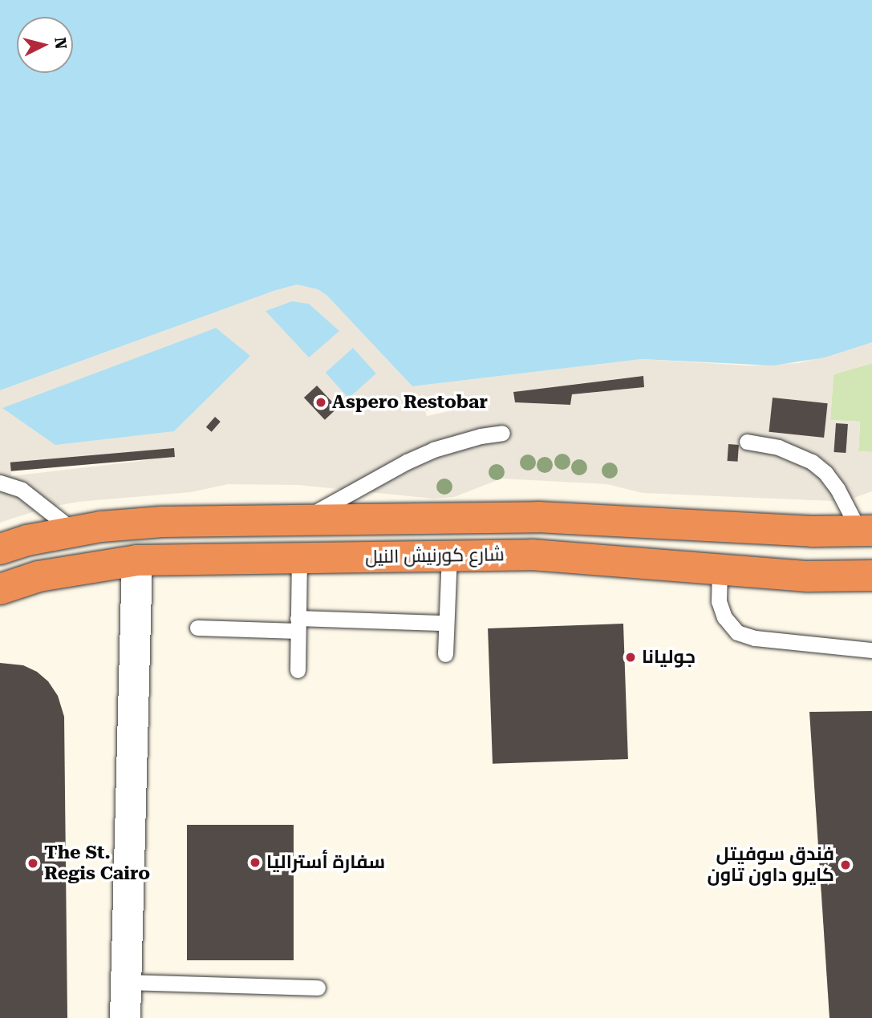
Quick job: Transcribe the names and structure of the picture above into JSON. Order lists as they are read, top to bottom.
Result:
{
  "streets": {
    "highway": ["شارع كورنيش النيل"]
  },
  "places": [
    "Aspero Restobar",
    "جوليانا",
    "سفارة أستراليا",
    "The St. Regis Cairo",
    "فندق سوفيتل كايرو داون تاون"
  ],
  "north": "right"
}
